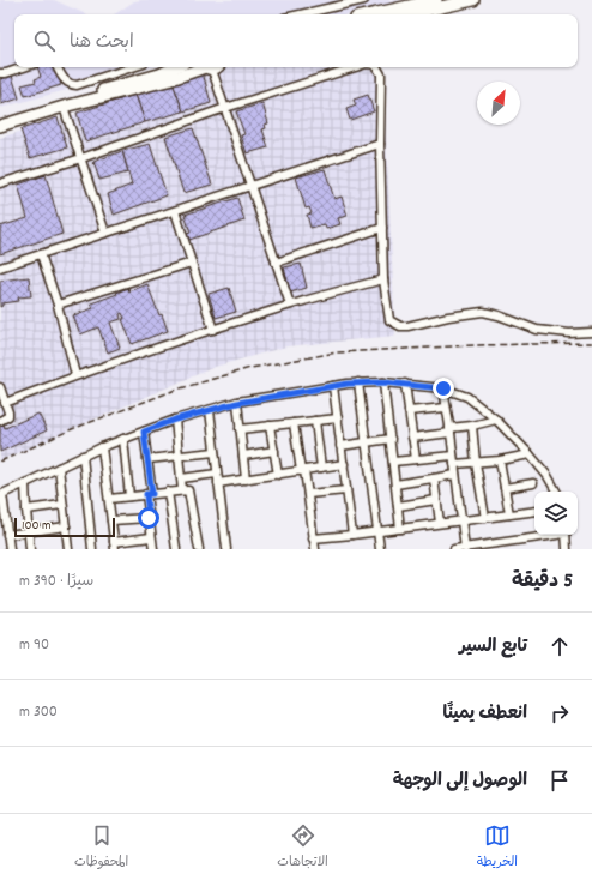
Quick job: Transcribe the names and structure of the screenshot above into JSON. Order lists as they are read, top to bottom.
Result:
{
  "scale_bar": "100 m",
  "north": "top right",
  "page": {
    "search": "ابحث هنا",
    "scale": "100 m",
    "heading": ["5 دقيقة", "سيرًا · 390 m"],
    "list": [
      ["تابع السير", "90 m"],
      ["انعطف يمينًا", "300 m"],
      "الوصول إلى الوجهة"
    ],
    "nav": ["الخريطة", "الاتجاهات", "المحفوظات"]
  }
}
